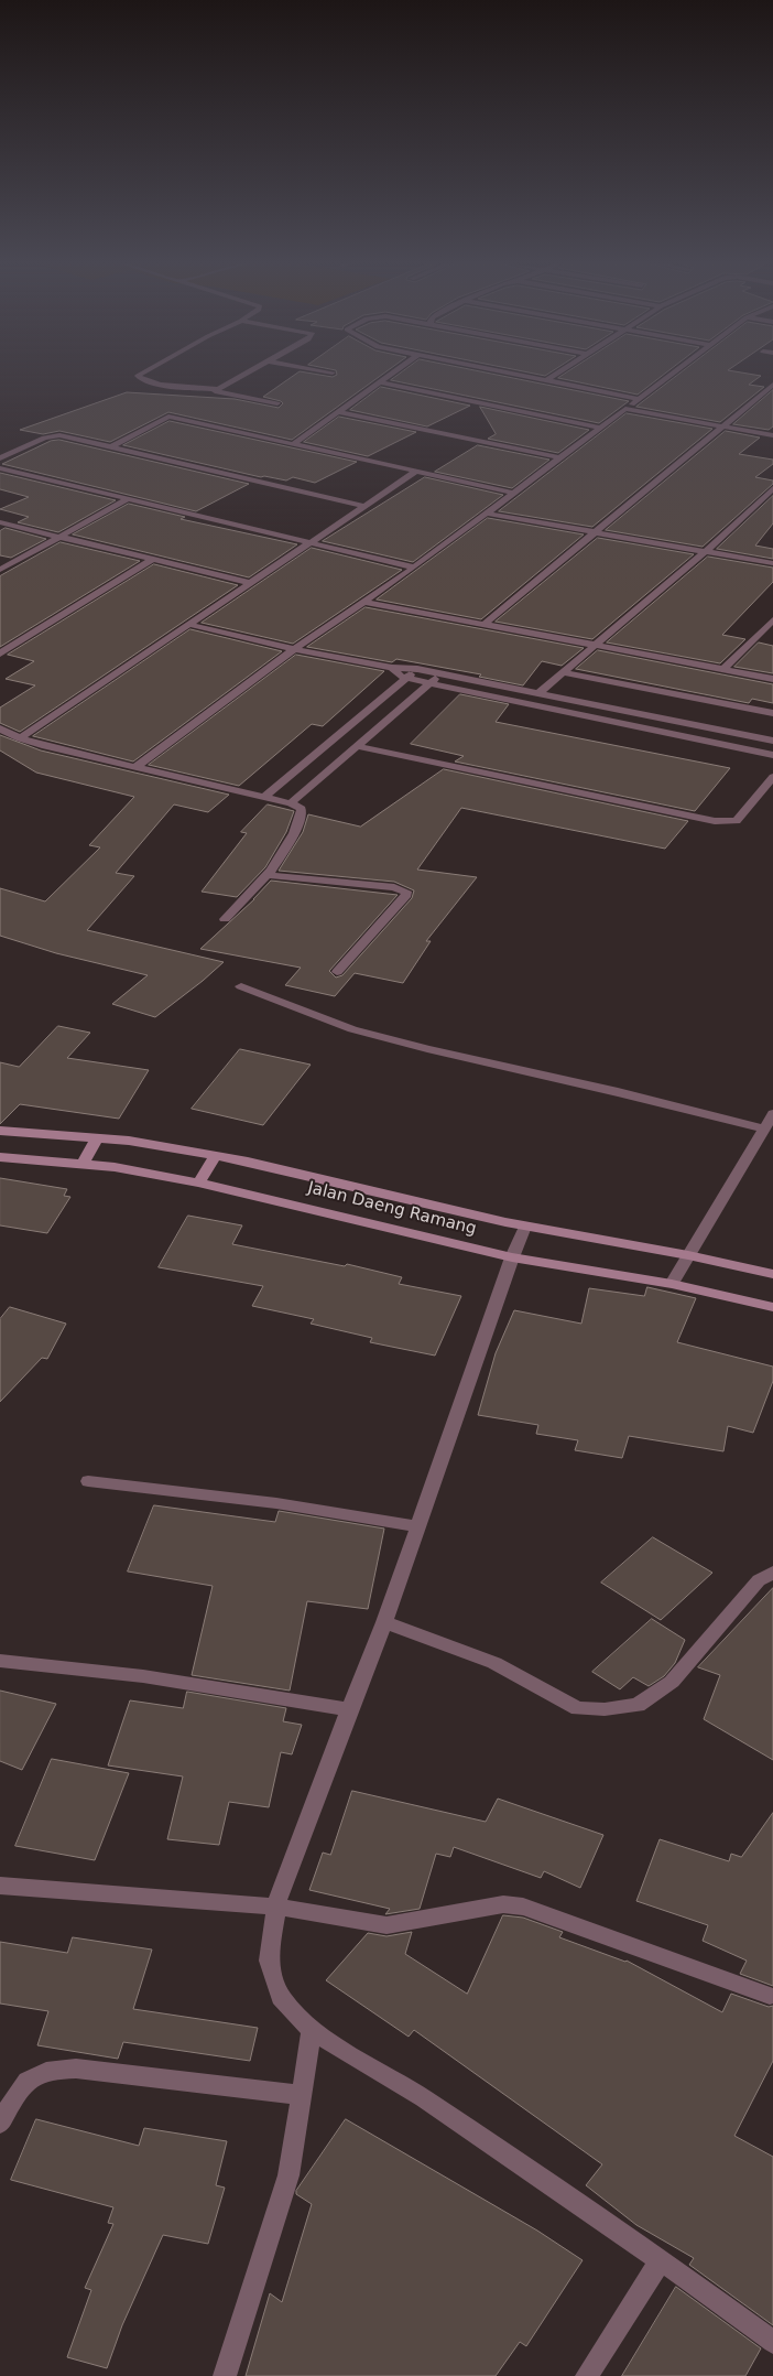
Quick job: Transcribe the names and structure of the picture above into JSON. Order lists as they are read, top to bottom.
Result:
{
  "streets": {
    "main road": ["Jalan Daeng Ramang"]
  }
}
